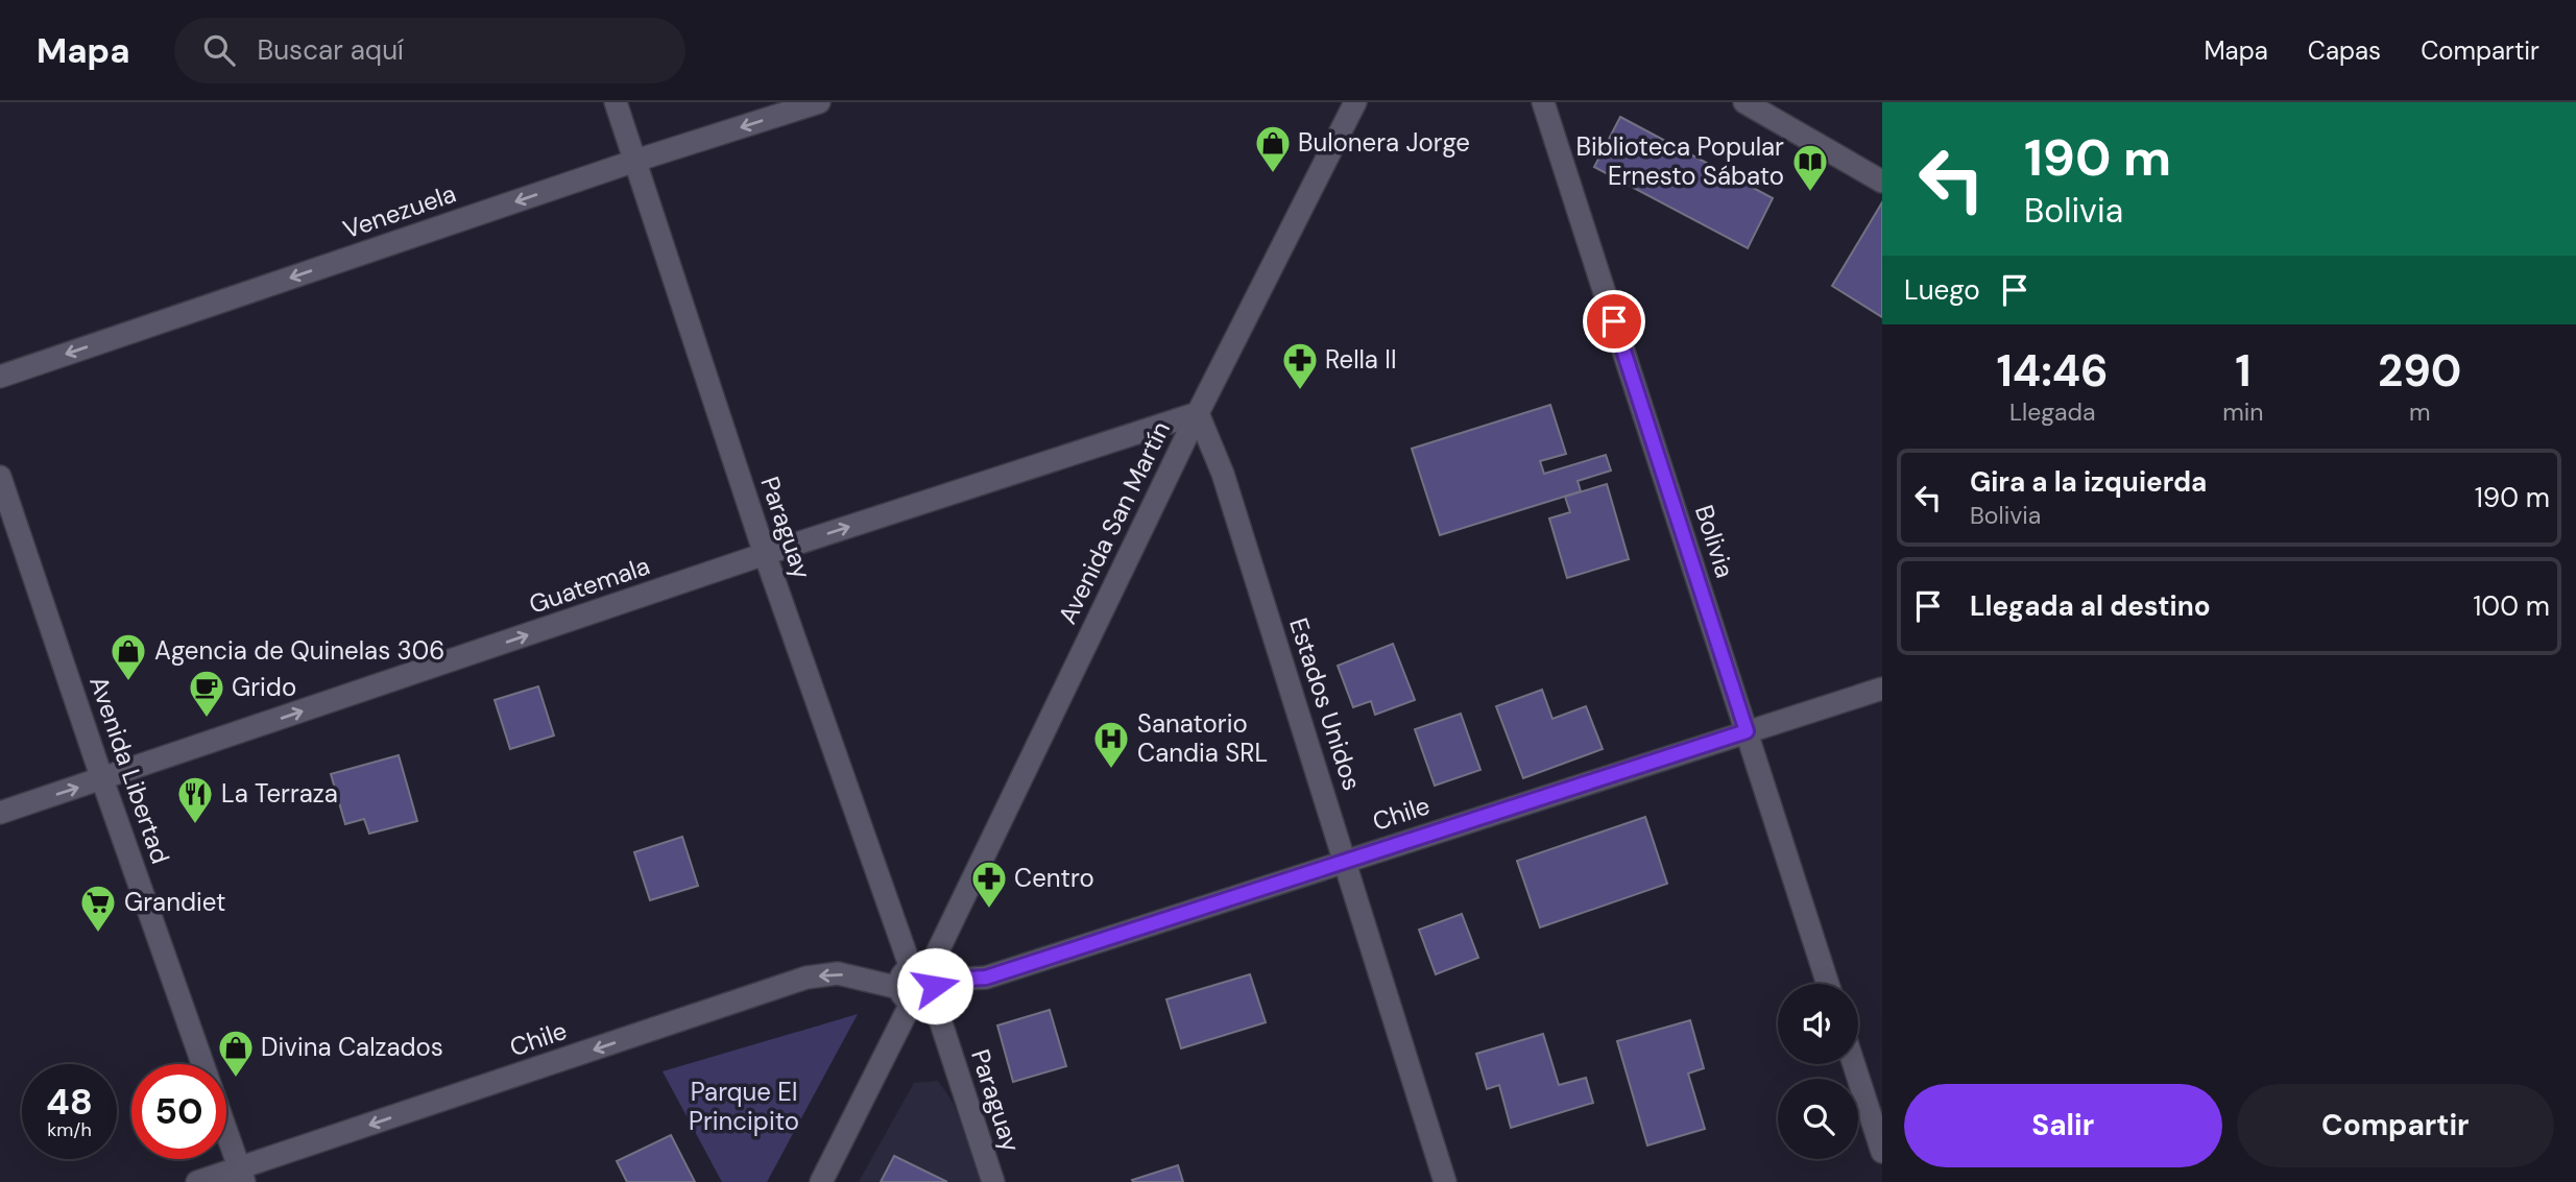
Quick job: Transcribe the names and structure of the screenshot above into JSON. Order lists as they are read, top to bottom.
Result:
{
  "streets": {
    "street": [
      "Venezuela",
      "Avenida San Martín",
      "Paraguay",
      "Bolivia",
      "Guatemala",
      "Estados Unidos",
      "Avenida Libertad",
      "Chile"
    ]
  },
  "crossings": [
    ["Venezuela", "Paraguay"],
    ["Avenida San Martín", "Paraguay"],
    ["Avenida San Martín", "Guatemala"],
    ["Avenida San Martín", "Estados Unidos"],
    ["Avenida San Martín", "Chile"],
    ["Paraguay", "Guatemala"],
    ["Paraguay", "Chile"],
    ["Bolivia", "Chile"],
    ["Guatemala", "Estados Unidos"],
    ["Guatemala", "Avenida Libertad"],
    ["Estados Unidos", "Chile"],
    ["Avenida Libertad", "Chile"]
  ],
  "one_way": ["Venezuela", "Guatemala", "Chile"],
  "parks": ["Parque El Principito"],
  "places": {
    "shop": ["Bulonera Jorge", "Agencia de Quinelas 306", "Divina Calzados"],
    "library": ["Biblioteca Popular Ernesto Sábato"],
    "pharmacy": ["Rella II", "Centro"],
    "cafe": ["Grido"],
    "hospital": ["Sanatorio Candia SRL"],
    "restaurant": ["La Terraza"],
    "supermarket": ["Grandiet"]
  },
  "page": {
    "header": "Mapa",
    "search": "Buscar aquí",
    "nav": ["Mapa", "Capas", "Compartir"],
    "turn": ["190 m", "Bolivia"],
    "then": "Luego",
    "eta": [
      "14:46",
      "Llegada",
      "1",
      "min",
      "290",
      "m"
    ],
    "list": [
      {
        "name": "Gira a la izquierda",
        "note": "Bolivia",
        "value": "190 m"
      },
      {
        "name": "Llegada al destino",
        "value": "100 m"
      }
    ],
    "speed": "48 km/h",
    "limit": "50",
    "buttons": ["Salir", "Compartir"]
  }
}
